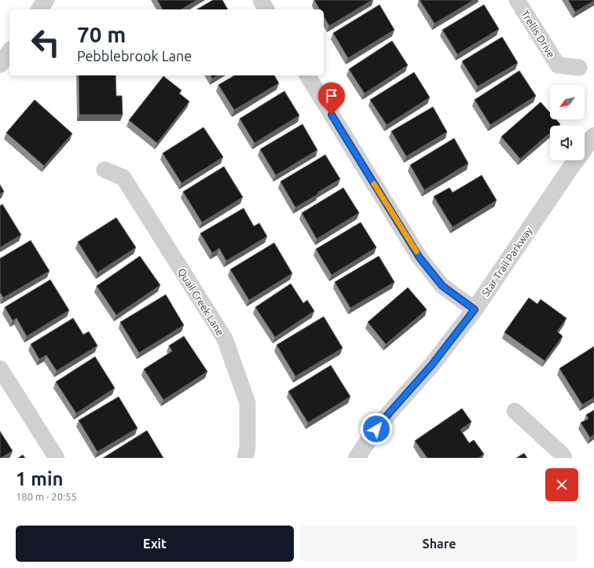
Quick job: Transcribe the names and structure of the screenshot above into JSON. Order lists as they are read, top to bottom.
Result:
{
  "streets": {
    "street": ["Trellis Drive", "Star Trail Parkway", "Quail Creek Lane"]
  },
  "north": "bottom left",
  "page": {
    "turn": ["70 m", "Pebblebrook Lane"],
    "heading": ["1 min", "180 m · 20:55"],
    "buttons": ["Exit", "Share"]
  }
}
